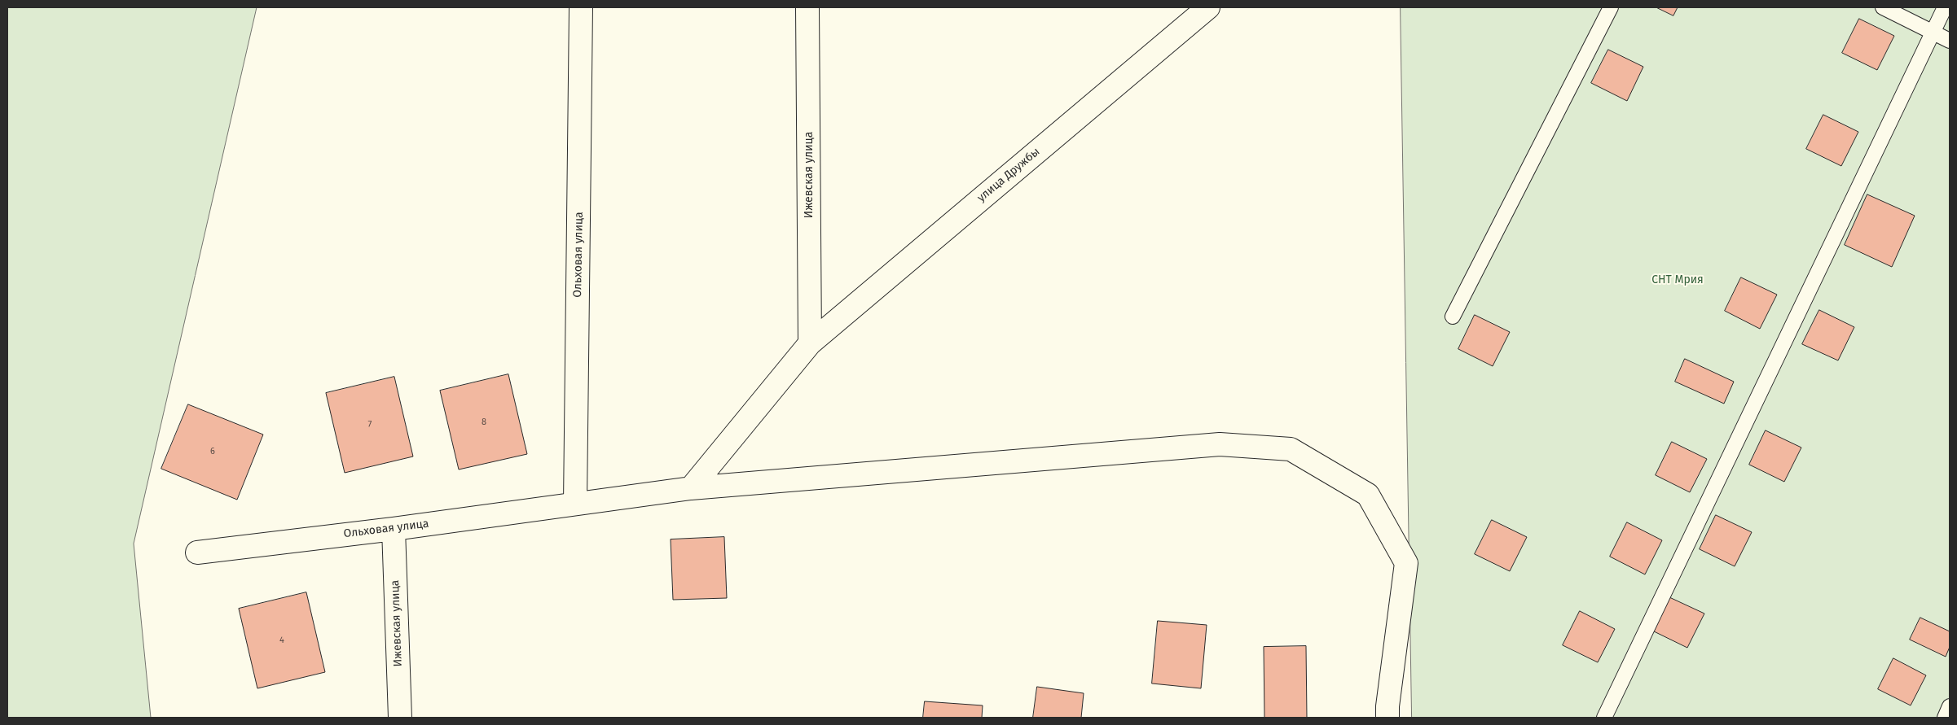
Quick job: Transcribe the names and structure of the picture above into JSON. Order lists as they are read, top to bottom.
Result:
{
  "streets": {
    "street": ["Ижевская улица", "улица Дружбы", "Ольховая улица"]
  },
  "crossings": [
    ["Ижевская улица", "улица Дружбы"],
    ["Ижевская улица", "Ольховая улица"]
  ],
  "parks": ["СНТ Мрия"],
  "house_numbers": [
    "8",
    "7",
    "6",
    "4"
  ]
}
